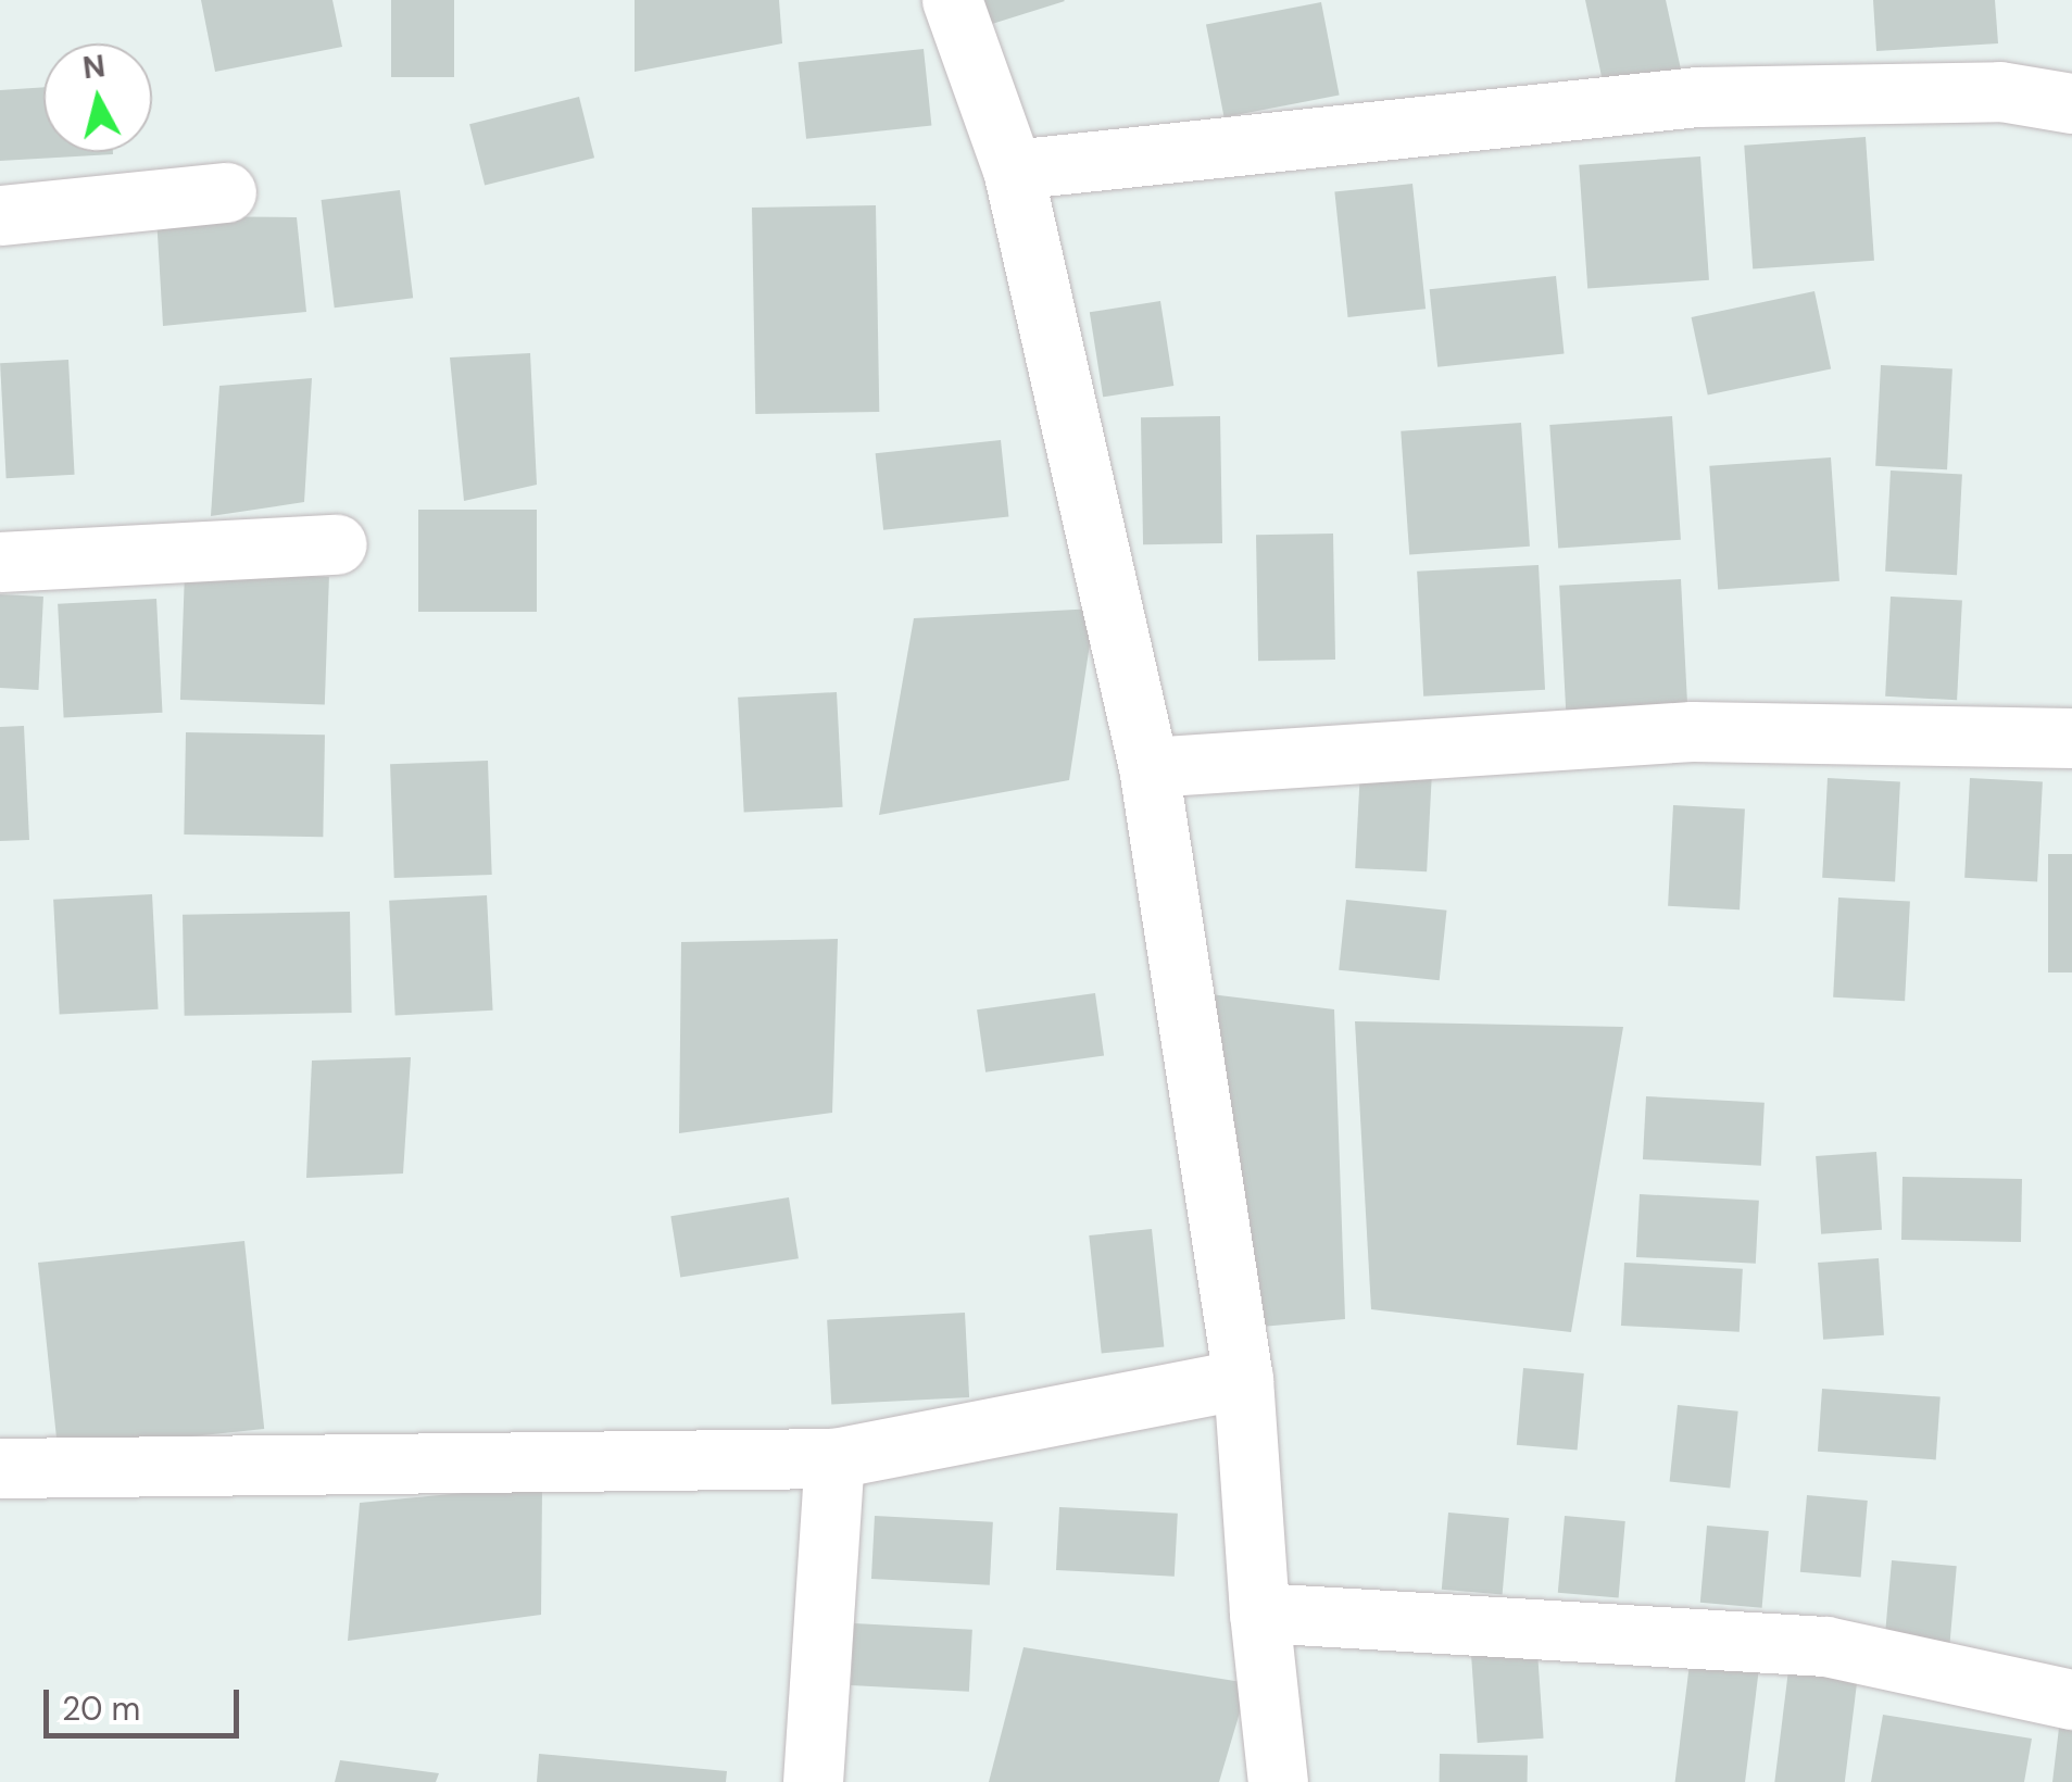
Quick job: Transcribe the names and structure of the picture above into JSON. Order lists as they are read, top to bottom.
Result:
{
  "scale_bar": "20 m",
  "north": "top"
}
